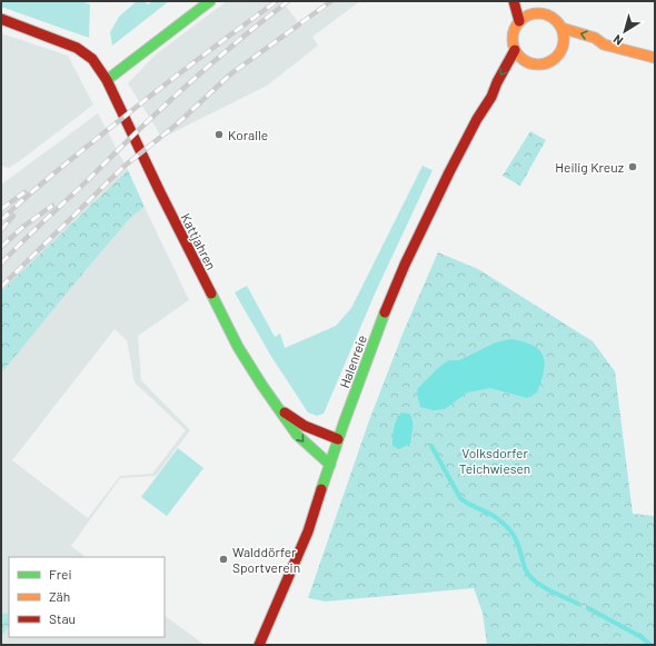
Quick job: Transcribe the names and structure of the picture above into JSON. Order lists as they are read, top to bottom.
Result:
{
  "streets": {
    "main road": ["Kattjahren", "Halenreie"]
  },
  "crossings": [
    ["Kattjahren", "Halenreie"]
  ],
  "parks": ["Volksdorfer Teichwiesen"],
  "places": ["Koralle", "Heilig Kreuz", "Walddörfer Sportverein"],
  "legend": ["Frei", "Zäh", "Stau"],
  "north": "bottom left"
}
